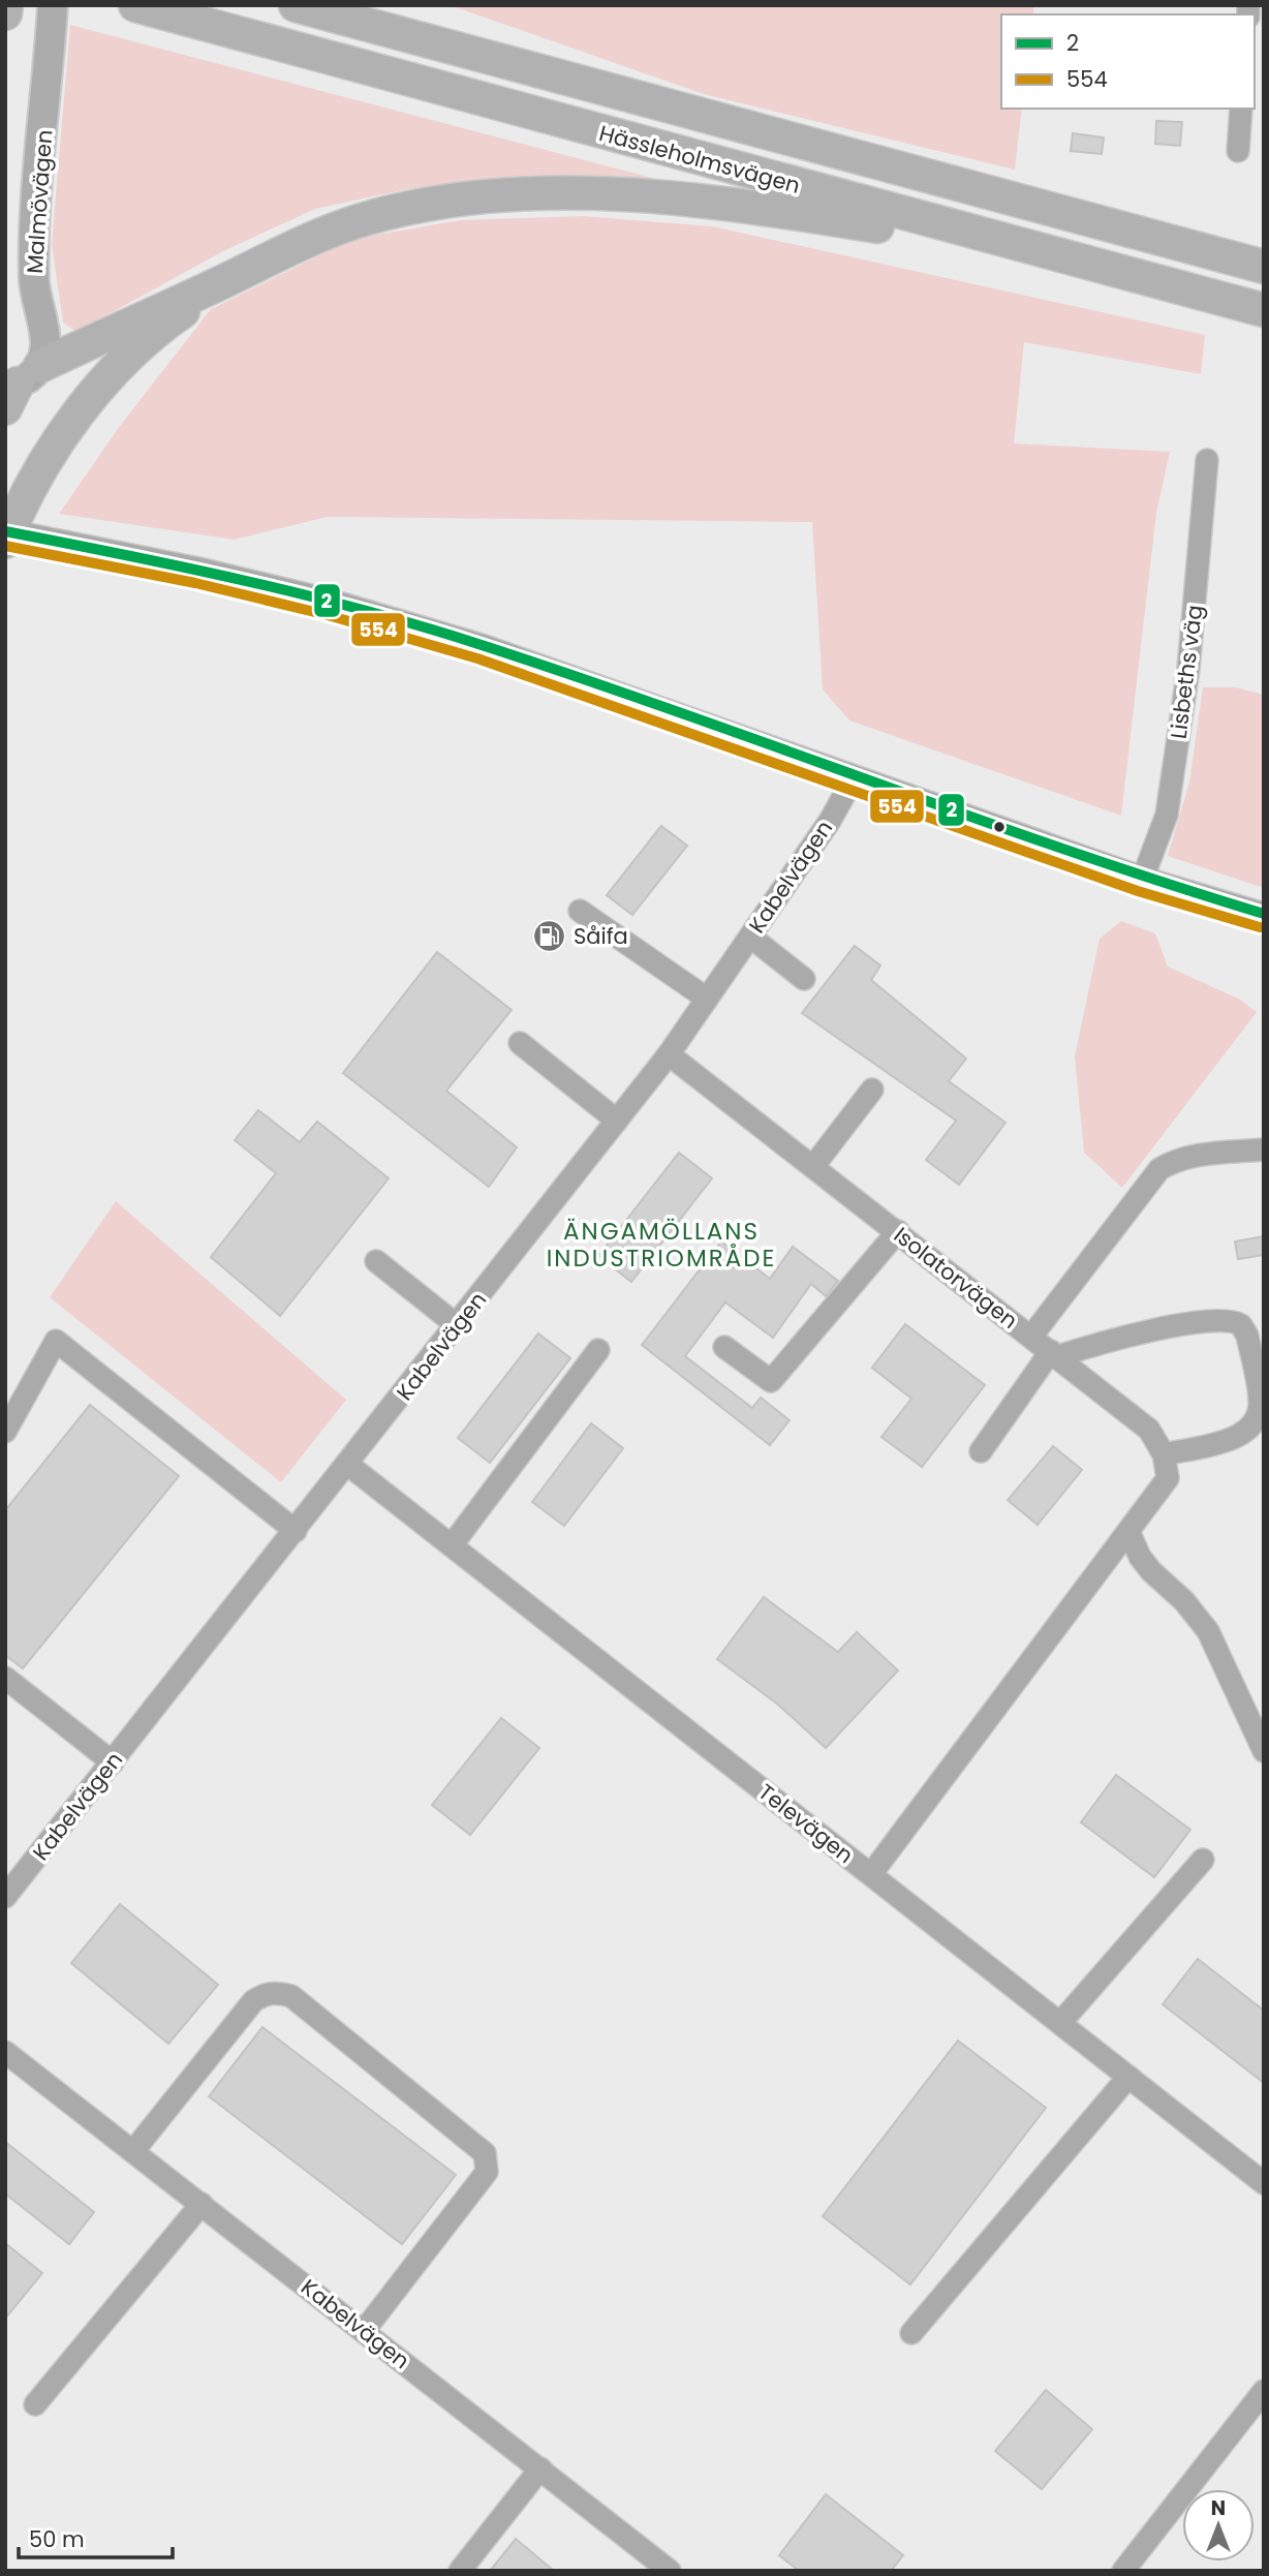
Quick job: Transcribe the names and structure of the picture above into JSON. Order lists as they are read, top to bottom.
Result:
{
  "streets": {
    "highway": ["Hässleholmsvägen"],
    "main road": ["Malmövägen"],
    "street": [
      "Lisbeths väg",
      "Kabelvägen",
      "Isolatorvägen",
      "Televägen"
    ]
  },
  "crossings": [
    ["Kabelvägen", "Isolatorvägen"],
    ["Kabelvägen", "Televägen"]
  ],
  "districts": ["ÄNGAMÖLLANS INDUSTRIOMRÅDE"],
  "places": {
    "fuel station": ["Såifa"]
  },
  "lines": ["transit line 2", "transit line 554"],
  "legend": ["2", "554"],
  "scale_bar": "50 m",
  "north": "top"
}
